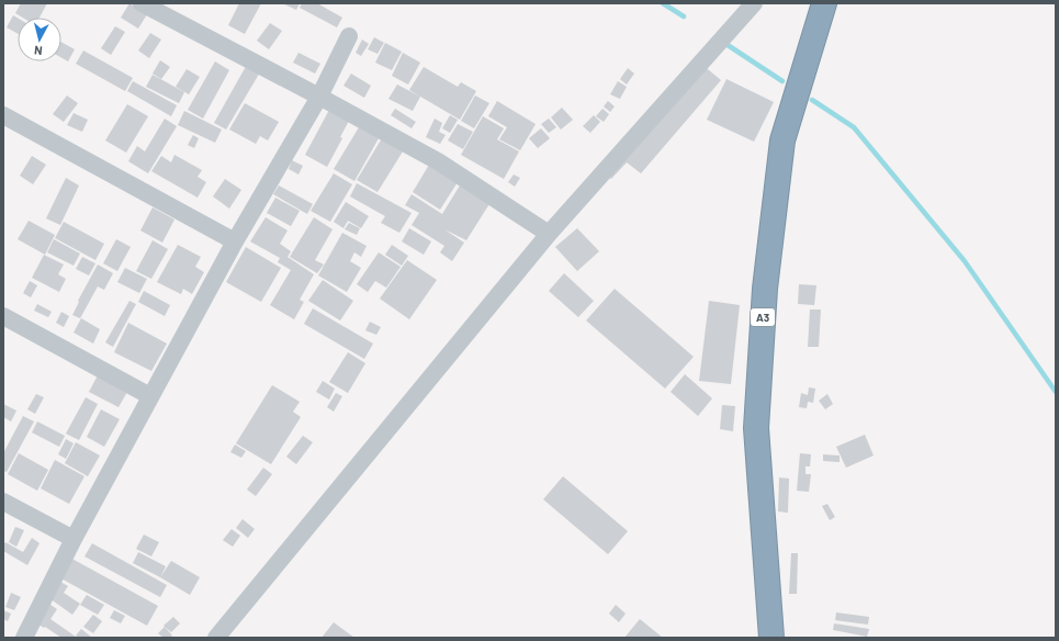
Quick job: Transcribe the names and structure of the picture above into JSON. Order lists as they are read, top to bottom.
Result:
{
  "streets": {
    "highway": ["A3"]
  },
  "north": "bottom"
}
